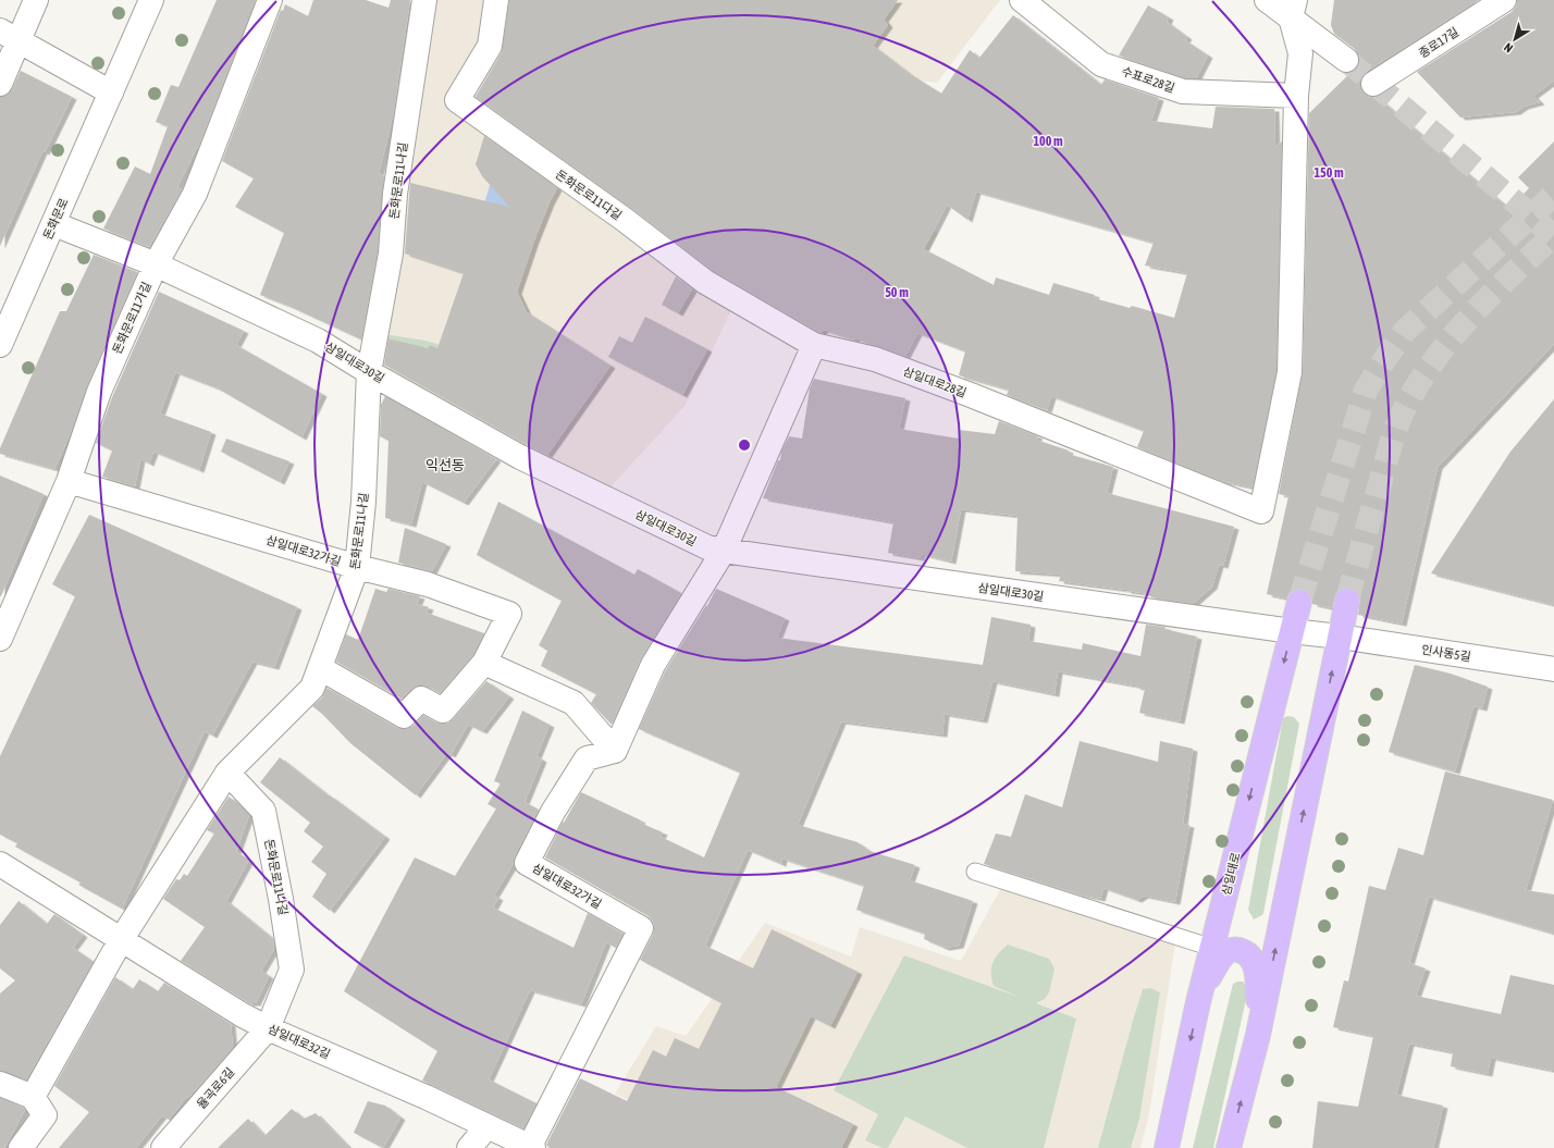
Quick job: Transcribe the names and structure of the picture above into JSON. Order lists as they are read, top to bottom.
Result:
{
  "streets": {
    "main road": ["삼일대로"],
    "street": [
      "종로17길",
      "수표로28길",
      "돈화문로11나길",
      "돈화문로11다길",
      "돈화문로",
      "돈화문로11가길",
      "삼일대로30길",
      "삼일대로28길",
      "삼일대로32가길",
      "인사동5길",
      "삼일대로32길",
      "율곡로6길"
    ]
  },
  "crossings": [
    ["수표로28길", "삼일대로28길"],
    ["돈화문로11나길", "삼일대로30길"],
    ["돈화문로11나길", "삼일대로32가길"],
    ["돈화문로11나길", "삼일대로32길"],
    ["돈화문로11나길", "율곡로6길"],
    ["돈화문로11다길", "삼일대로28길"],
    ["돈화문로", "삼일대로30길"],
    ["돈화문로11가길", "삼일대로30길"],
    ["돈화문로11가길", "삼일대로32가길"],
    ["삼일대로30길", "인사동5길"],
    ["삼일대로30길", "삼일대로"],
    ["삼일대로32가길", "삼일대로32길"],
    ["삼일대로32길", "율곡로6길"]
  ],
  "districts": ["익선동"],
  "north": "bottom left",
  "rings": ["100 m", "150 m", "50 m"]
}
